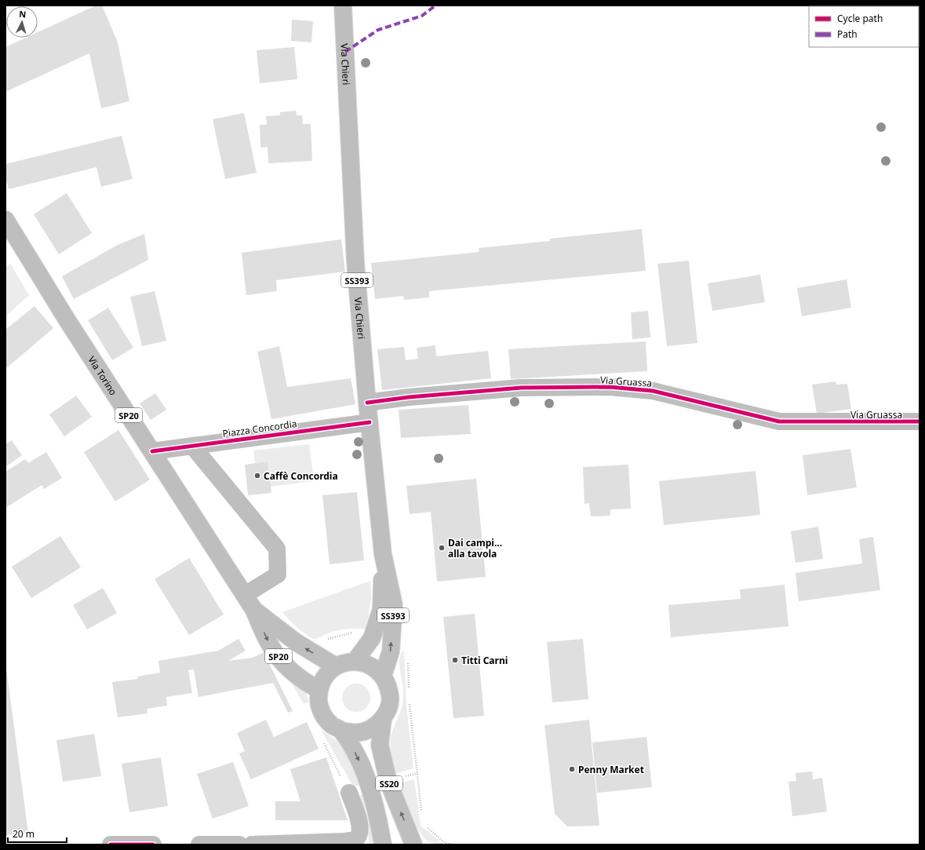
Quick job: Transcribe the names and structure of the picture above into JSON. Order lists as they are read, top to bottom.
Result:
{
  "streets": {
    "main road": [
      "Via Chieri",
      "SS393",
      "Via Torino",
      "Via Gruassa",
      "SP20",
      "Piazza Concordia",
      "SS20"
    ]
  },
  "crossings": [
    ["Via Chieri", "Via Gruassa"],
    ["Via Chieri", "SP20"],
    ["Via Chieri", "Piazza Concordia"],
    ["Via Chieri", "SS20"],
    ["Via Torino", "SP20"],
    ["Via Torino", "Piazza Concordia"],
    ["SP20", "SS20"]
  ],
  "places": [
    "Caffè Concordia",
    "Dai campi... alla tavola",
    "Titti Carni",
    "Penny Market"
  ],
  "legend": ["Cycle path", "Path"],
  "scale_bar": "20 m",
  "north": "top"
}
